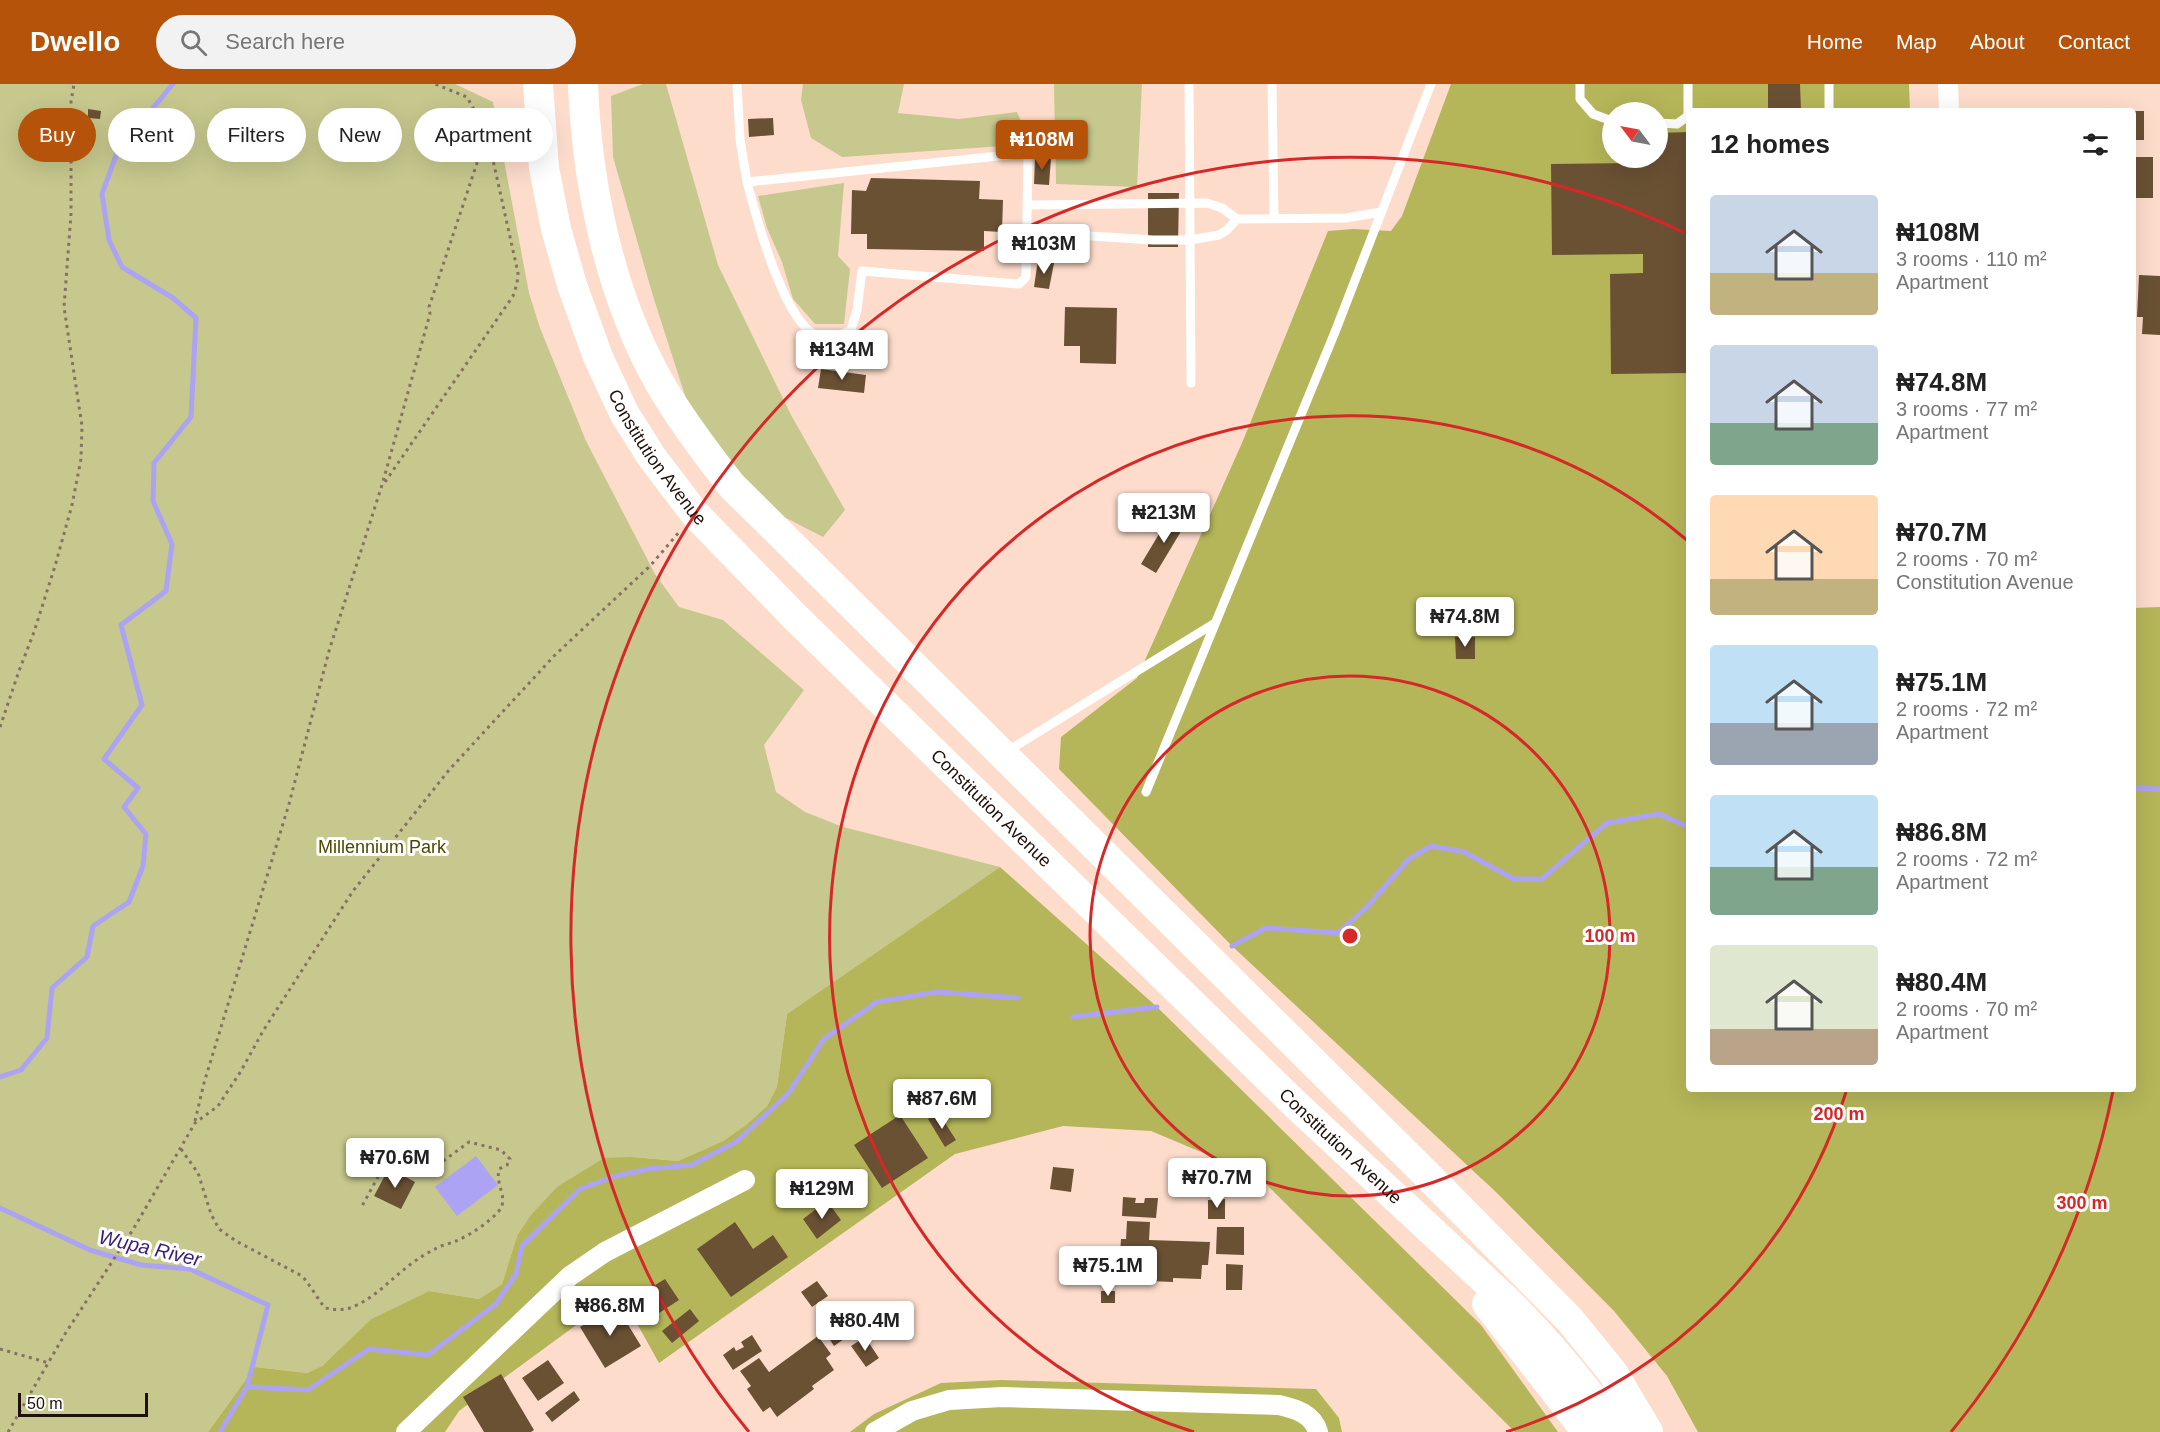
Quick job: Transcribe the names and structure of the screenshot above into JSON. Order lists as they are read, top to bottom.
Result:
{
  "streets": {
    "main road": ["Constitution Avenue"]
  },
  "water": ["Wupa River"],
  "parks": ["Millennium Park"],
  "scale_bar": "50 m",
  "north": "top left",
  "page": {
    "header": "Dwello",
    "search": "Search here",
    "nav": [
      "Home",
      "Map",
      "About",
      "Contact"
    ],
    "chip": [
      "Buy",
      "Rent",
      "Filters",
      "New",
      "Apartment"
    ],
    "heading": "12 homes",
    "price": [
      "₦108M",
      "₦103M",
      "₦134M",
      "₦213M",
      "₦74.8M",
      "₦87.6M",
      "₦70.6M",
      "₦70.7M",
      "₦129M",
      "₦75.1M",
      "₦86.8M",
      "₦80.4M"
    ],
    "list": [
      {
        "name": "₦108M",
        "note": "3 rooms · 110 m² · Apartment"
      },
      {
        "name": "₦74.8M",
        "note": "3 rooms · 77 m² · Apartment"
      },
      {
        "name": "₦70.7M",
        "note": "2 rooms · 70 m² · Constitution Avenue"
      },
      {
        "name": "₦75.1M",
        "note": "2 rooms · 72 m² · Apartment"
      },
      {
        "name": "₦86.8M",
        "note": "2 rooms · 72 m² · Apartment"
      },
      {
        "name": "₦80.4M",
        "note": "2 rooms · 70 m² · Apartment"
      }
    ],
    "scale": "50 m"
  },
  "rings": ["100 m", "200 m", "300 m"]
}
